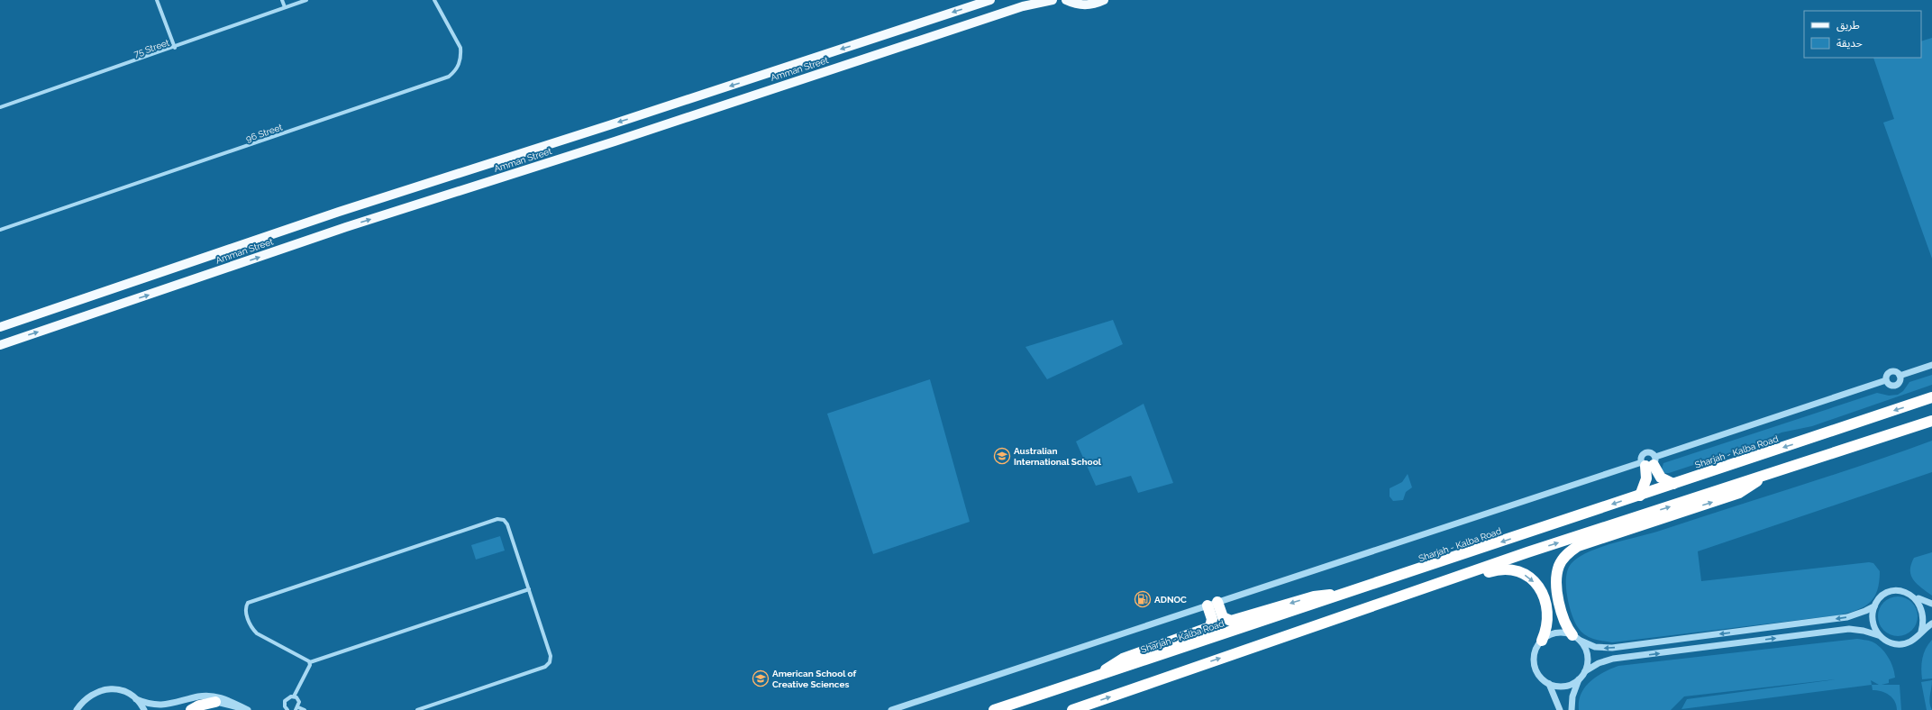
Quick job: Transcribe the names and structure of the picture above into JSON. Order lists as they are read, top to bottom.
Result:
{
  "streets": {
    "highway": ["Sharjah - Kalba Road"],
    "main road": ["Amman Street"],
    "street": ["75 Street", "96 Street"]
  },
  "places": {
    "school or university": ["Australian International School", "American School of Creative Sciences"],
    "fuel station": ["ADNOC"]
  },
  "legend": ["طريق", "حديقة"]
}
